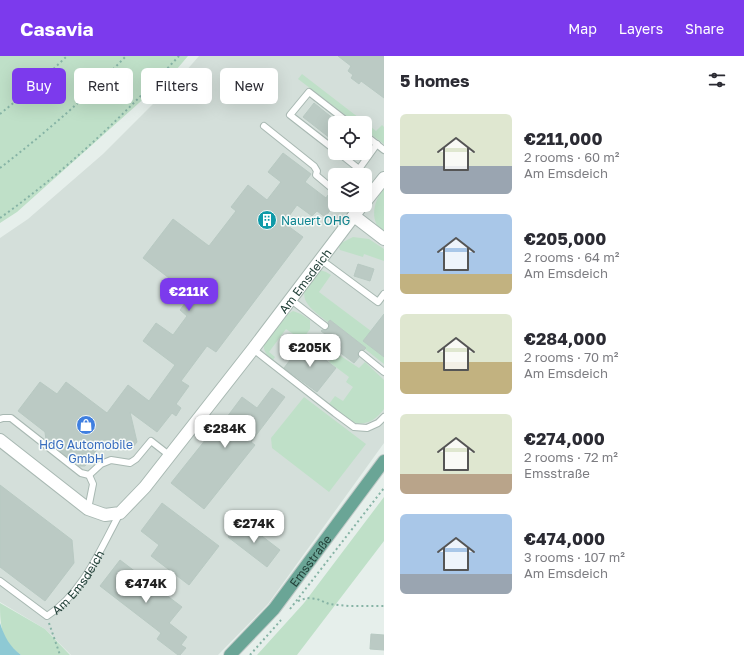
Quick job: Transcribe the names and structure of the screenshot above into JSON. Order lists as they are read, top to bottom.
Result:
{
  "streets": {
    "main road": ["Emsstraße"],
    "street": ["Am Emsdeich"]
  },
  "places": {
    "building": ["Nauert OHG"],
    "shop": ["HdG Automobile GmbH"]
  },
  "page": {
    "header": "Casavia",
    "nav": ["Map", "Layers", "Share"],
    "heading": "5 homes",
    "chip": [
      "Buy",
      "Rent",
      "Filters",
      "New"
    ],
    "list": [
      {
        "name": "€211,000",
        "note": "2 rooms · 60 m² · Am Emsdeich"
      },
      {
        "name": "€205,000",
        "note": "2 rooms · 64 m² · Am Emsdeich"
      },
      {
        "name": "€284,000",
        "note": "2 rooms · 70 m² · Am Emsdeich"
      },
      {
        "name": "€274,000",
        "note": "2 rooms · 72 m² · Emsstraße"
      },
      {
        "name": "€474,000",
        "note": "3 rooms · 107 m² · Am Emsdeich"
      }
    ],
    "price": [
      "€211K",
      "€205K",
      "€284K",
      "€274K",
      "€474K"
    ]
  }
}
